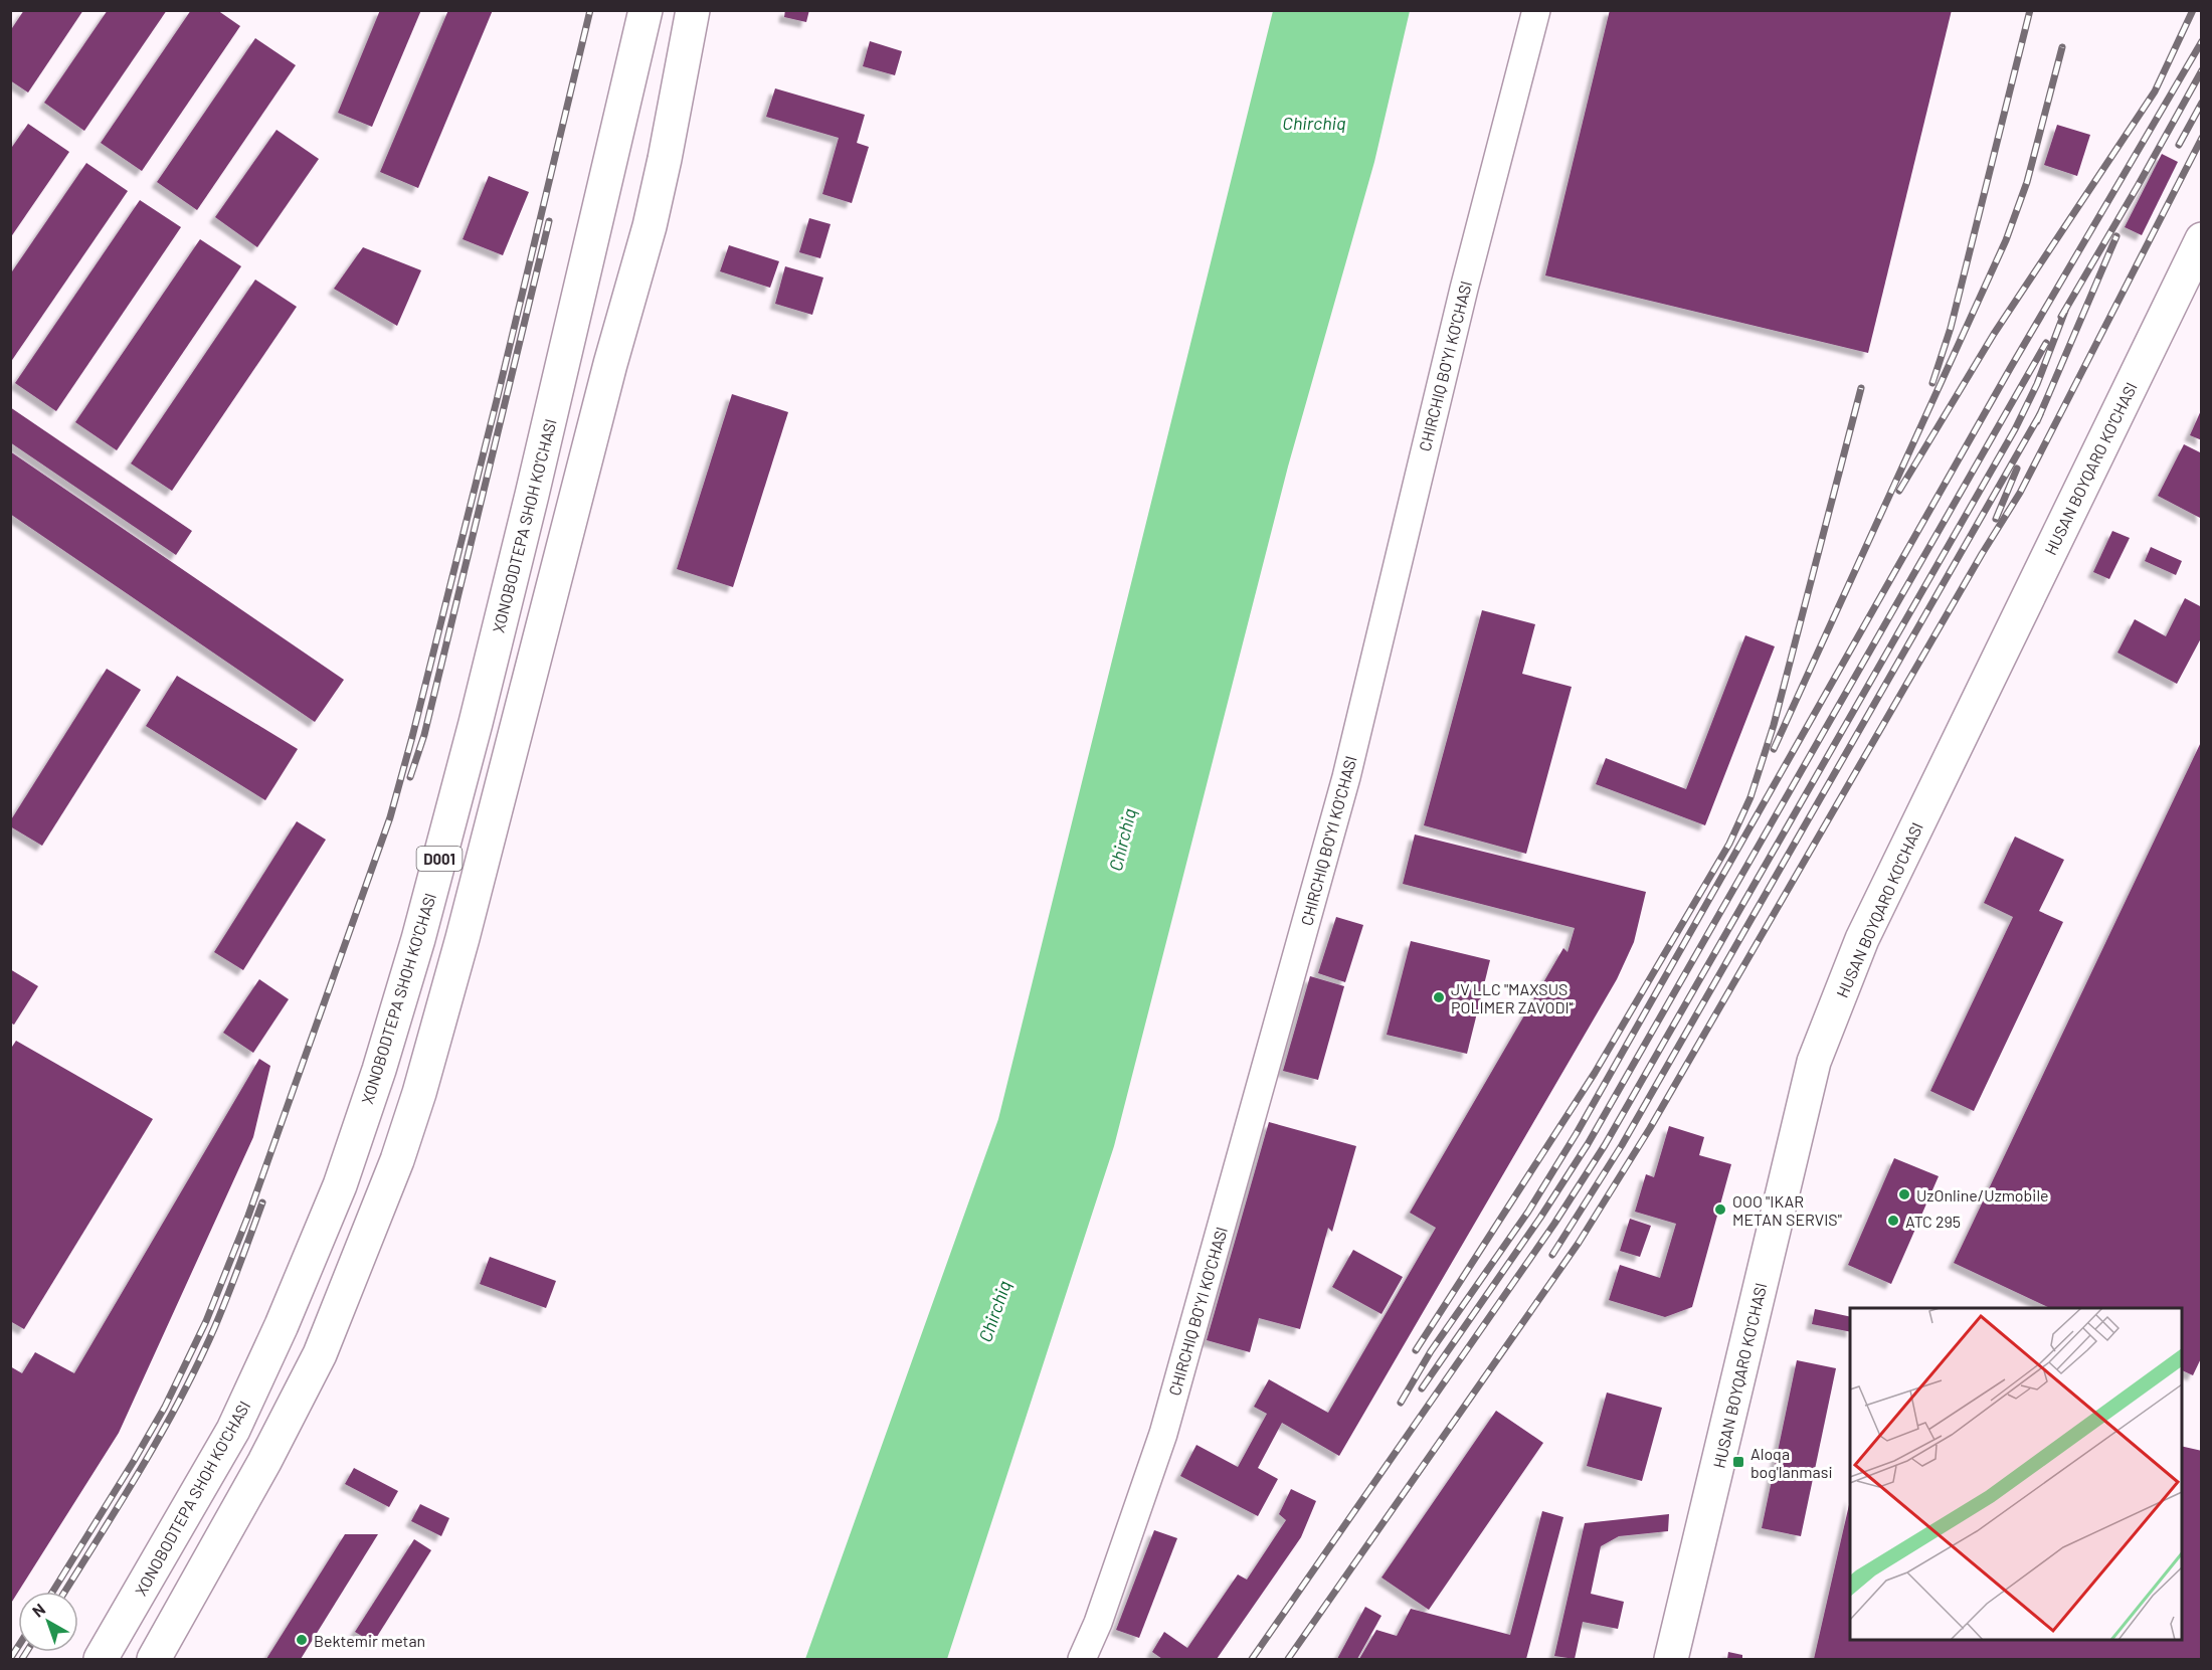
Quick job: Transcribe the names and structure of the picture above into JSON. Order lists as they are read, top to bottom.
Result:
{
  "streets": {
    "main road": ["HUSAN BOYQARO KO'CHASI", "XONOBODTEPA SHOH KO'CHASI", "D001"],
    "street": ["CHIRCHIQ BO'YI KO'CHASI"]
  },
  "water": ["Chirchiq"],
  "places": {
    "other": [
      "JV LLC \"MAXSUS POLIMER ZAVODI\"",
      "UzOnline/Uzmobile",
      "OOO \"IKAR METAN SERVIS\"",
      "ATC 295",
      "Bektemir metan"
    ],
    "transit": ["Aloqa bog'lanmasi"]
  },
  "north": "top left"
}
